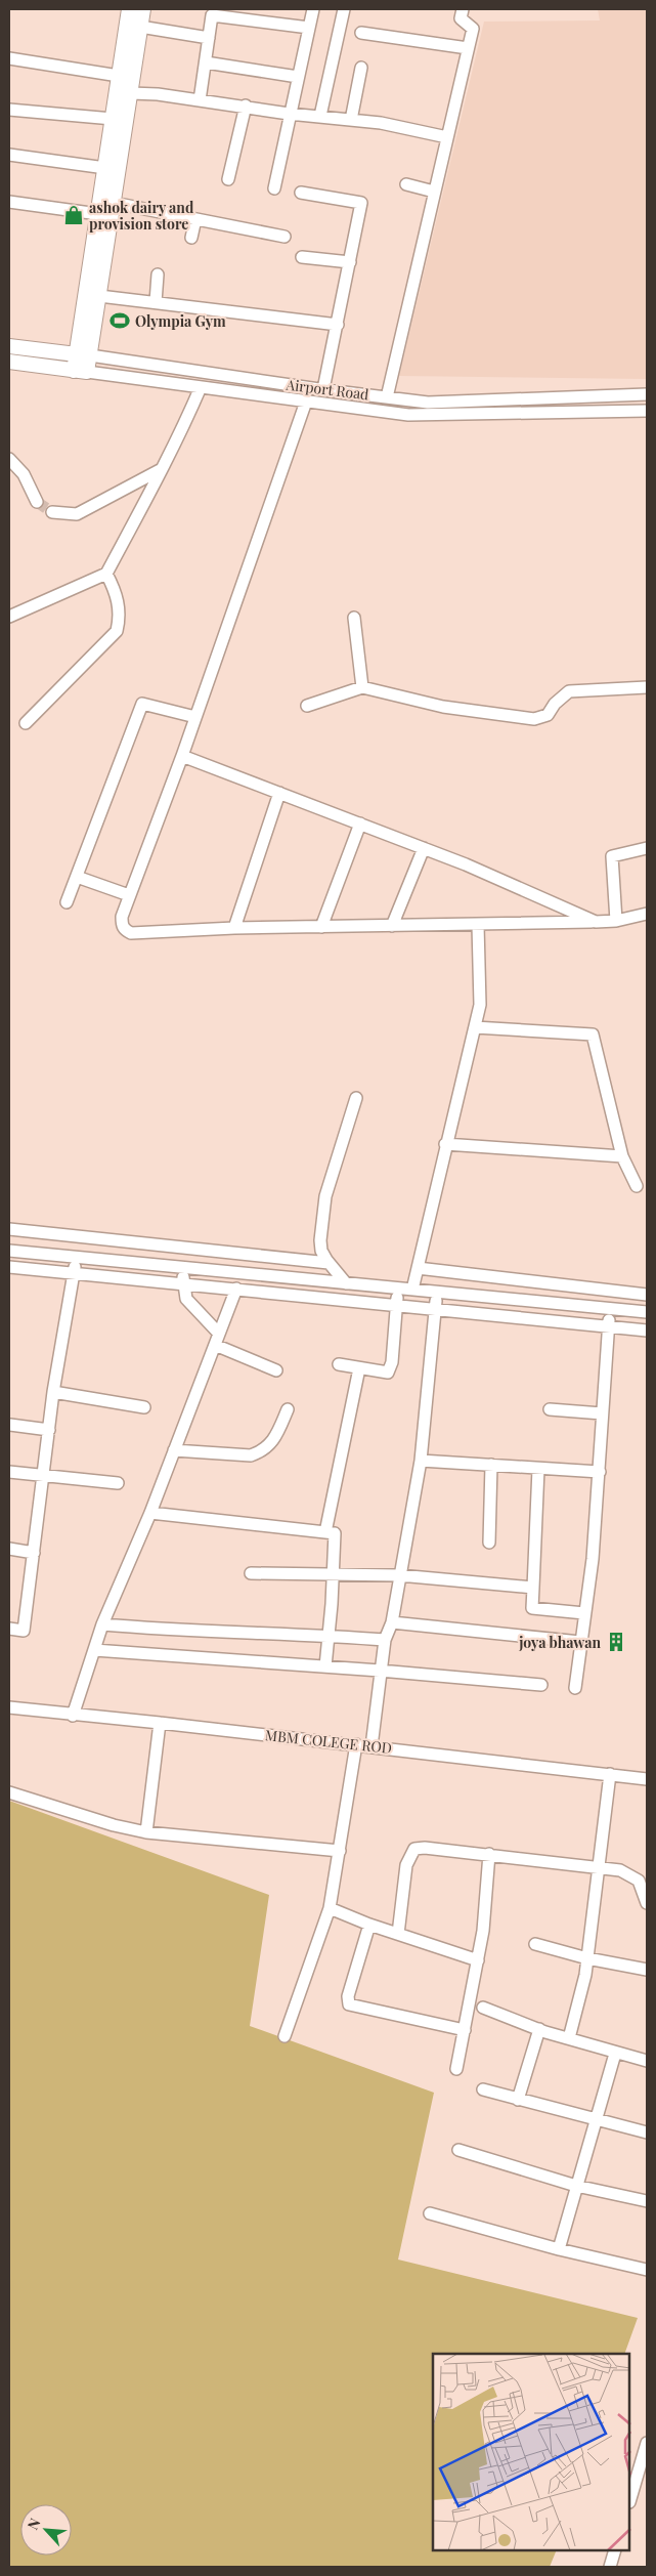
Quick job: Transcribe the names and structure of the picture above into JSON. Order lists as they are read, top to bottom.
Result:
{
  "streets": {
    "main road": ["Airport Road"],
    "street": ["MBM COLEGE ROD"]
  },
  "places": {
    "shop": ["ashok dairy and provision store"],
    "sports": ["Olympia Gym"],
    "building": ["joya bhawan"]
  },
  "north": "top left"
}
